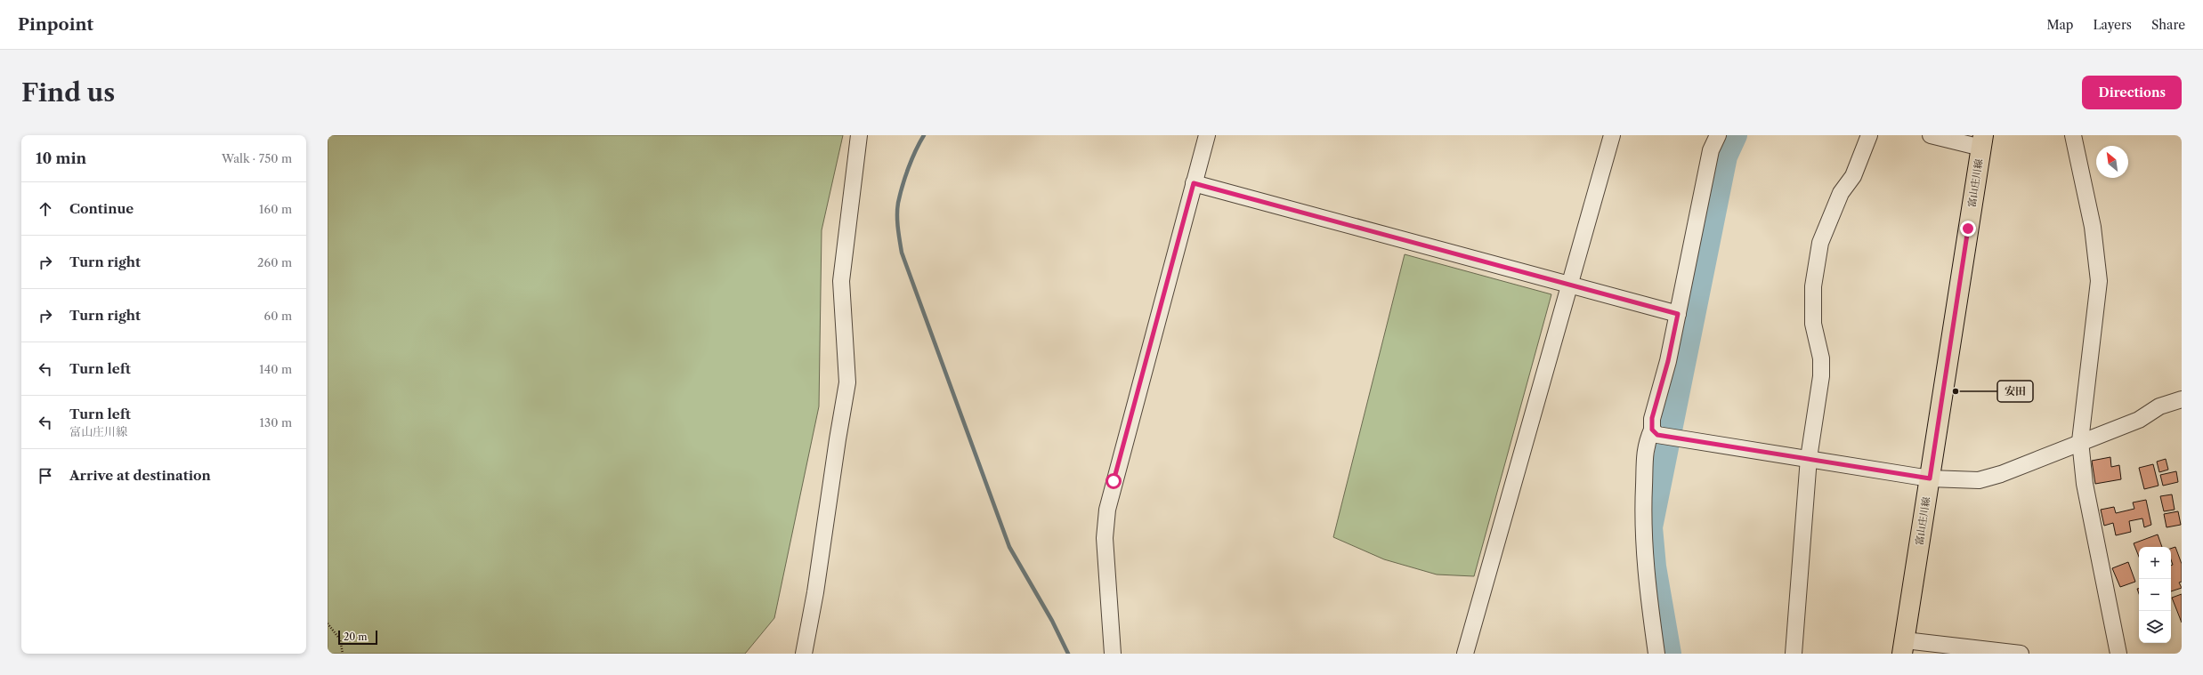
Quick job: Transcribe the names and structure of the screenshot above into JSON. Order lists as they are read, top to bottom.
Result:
{
  "streets": {
    "main road": ["富山庄川線"]
  },
  "places": ["安田"],
  "scale_bar": "20 m",
  "north": "top left",
  "page": {
    "header": "Pinpoint",
    "nav": ["Map", "Layers", "Share"],
    "buttons": "Directions",
    "title": "Find us",
    "heading": ["10 min", "Walk · 750 m"],
    "list": [
      ["Continue", "160 m"],
      ["Turn right", "260 m"],
      ["Turn right", "60 m"],
      ["Turn left", "140 m"],
      ["Turn left", "富山庄川線", "130 m"],
      "Arrive at destination"
    ],
    "map_buttons": ["+", "−"],
    "scale": "20 m"
  }
}
